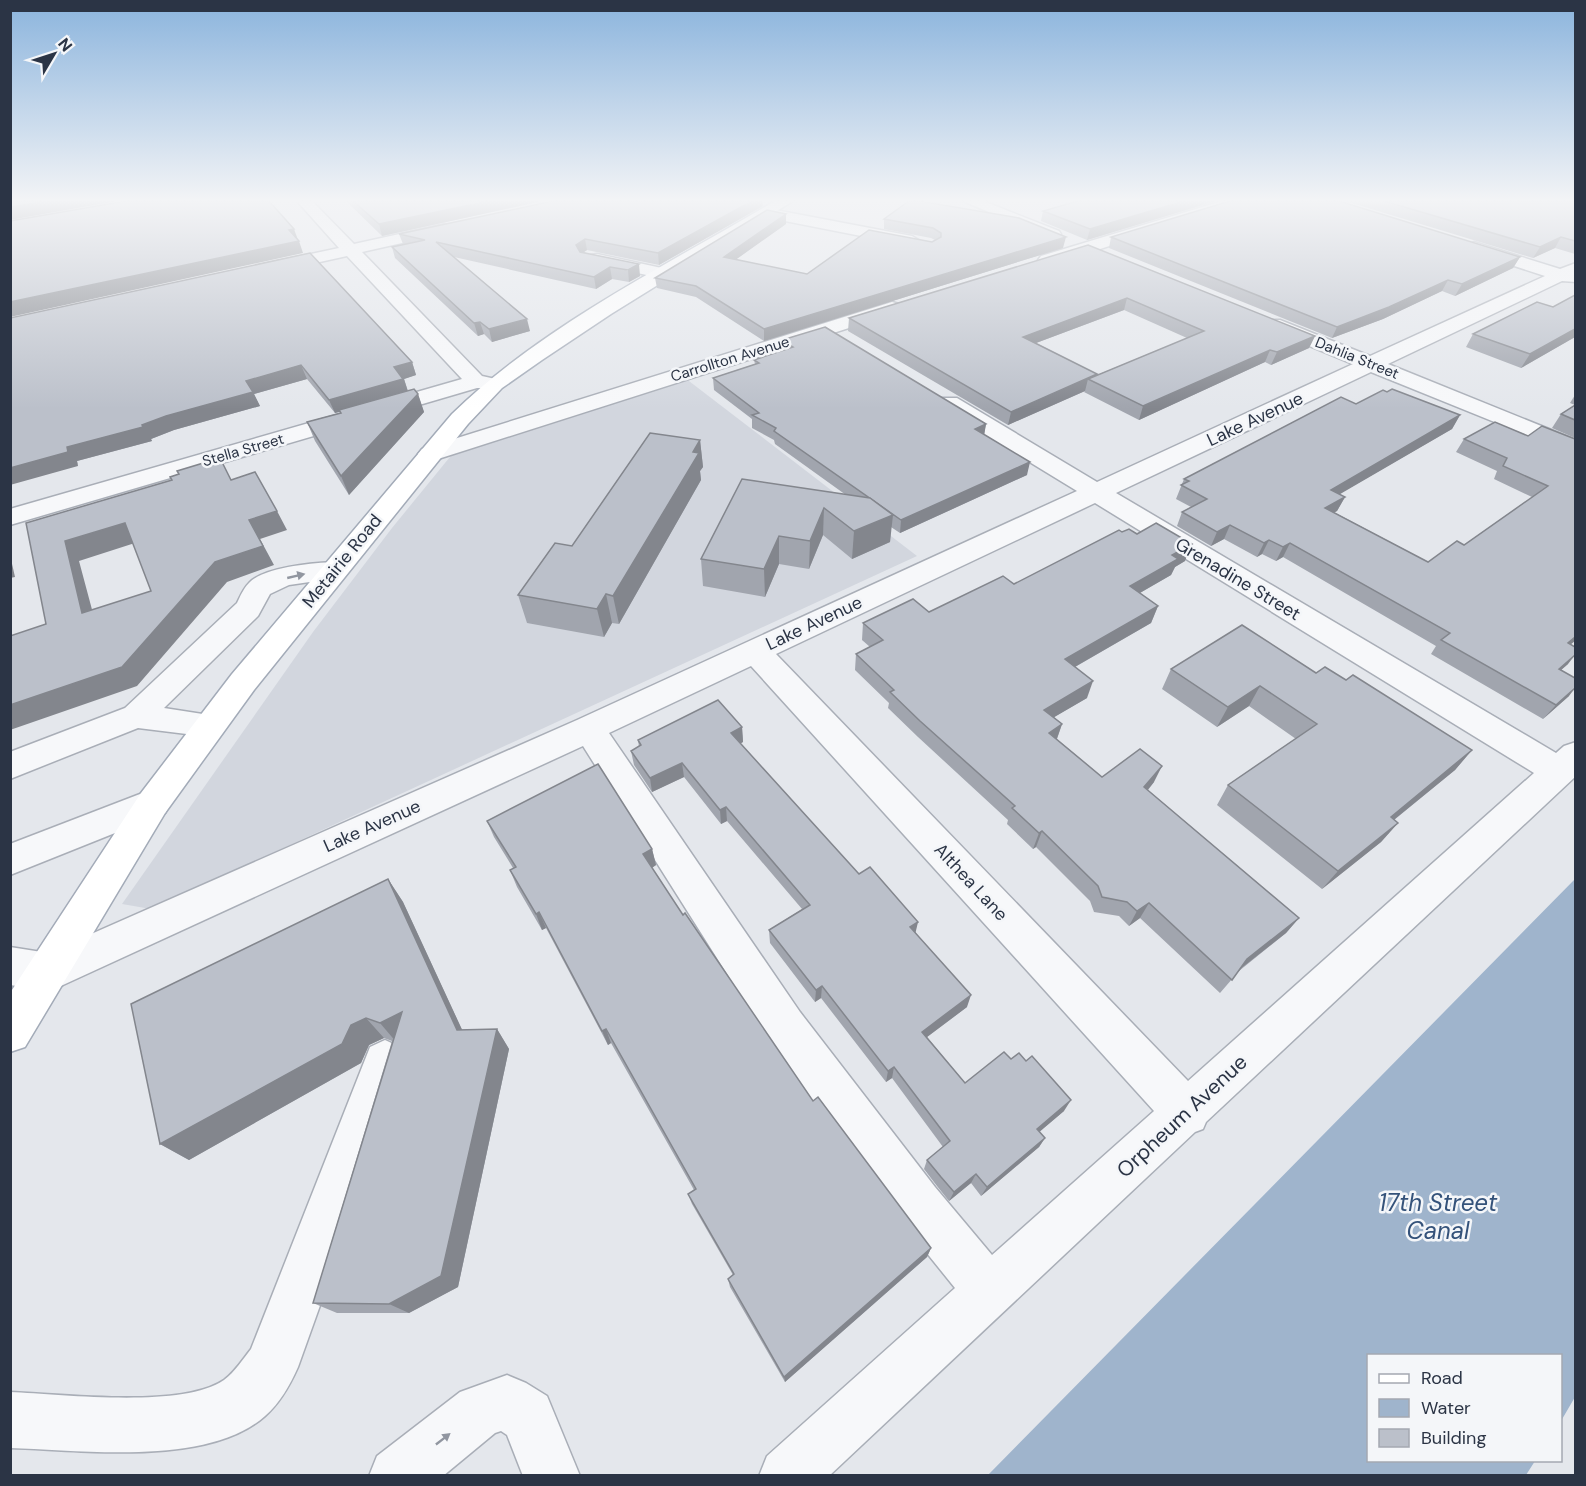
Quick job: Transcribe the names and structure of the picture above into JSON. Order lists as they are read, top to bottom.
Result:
{
  "streets": {
    "main road": ["Metairie Road"],
    "street": [
      "Dahlia Street",
      "Carrollton Avenue",
      "Lake Avenue",
      "Stella Street",
      "Grenadine Street",
      "Althea Lane",
      "Orpheum Avenue"
    ]
  },
  "crossings": [
    ["Dahlia Street", "Lake Avenue"],
    ["Carrollton Avenue", "Metairie Road"],
    ["Lake Avenue", "Metairie Road"],
    ["Lake Avenue", "Grenadine Street"],
    ["Lake Avenue", "Althea Lane"],
    ["Stella Street", "Metairie Road"],
    ["Grenadine Street", "Orpheum Avenue"],
    ["Althea Lane", "Orpheum Avenue"]
  ],
  "water": ["17th Street Canal"],
  "legend": ["Road", "Water", "Building"],
  "north": "top right"
}
